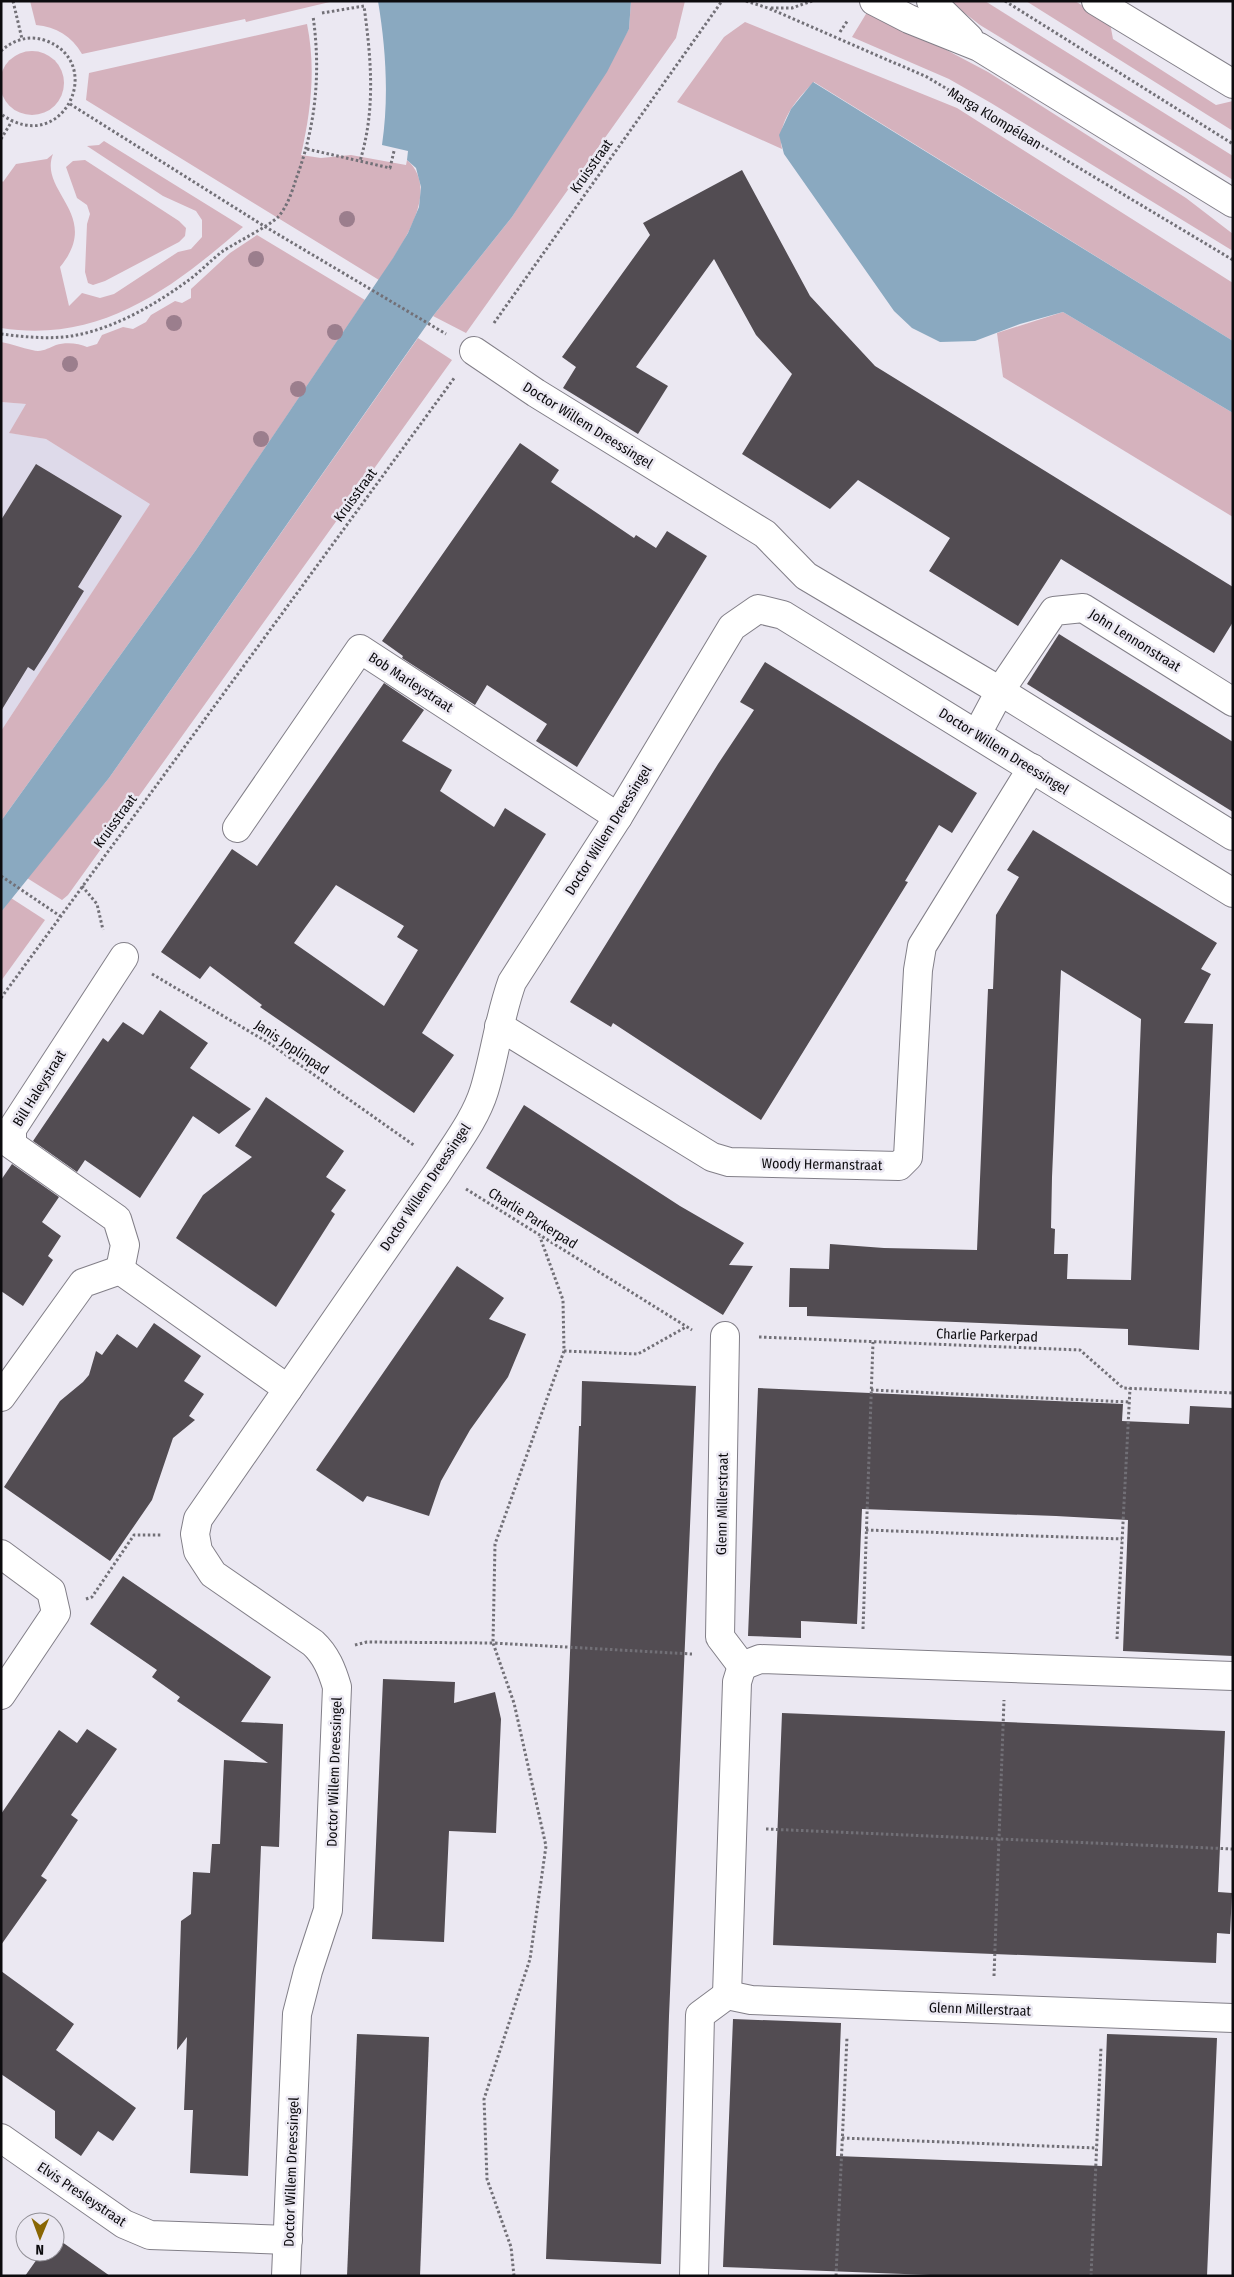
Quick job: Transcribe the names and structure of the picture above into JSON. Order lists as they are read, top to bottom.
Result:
{
  "streets": {
    "street": [
      "Doctor Willem Dreessingel",
      "John Lennonstraat",
      "Bob Marleystraat",
      "Bill Haleystraat",
      "Woody Hermanstraat",
      "Glenn Millerstraat",
      "Elvis Presleystraat"
    ],
    "path": [
      "Marga Klompélaan",
      "Kruisstraat",
      "Janis Joplinpad",
      "Charlie Parkerpad"
    ]
  },
  "crossings": [
    ["Kruisstraat", "Doctor Willem Dreessingel"],
    ["Kruisstraat", "Janis Joplinpad"],
    ["Doctor Willem Dreessingel", "John Lennonstraat"],
    ["Doctor Willem Dreessingel", "Bob Marleystraat"],
    ["Doctor Willem Dreessingel", "Janis Joplinpad"],
    ["Doctor Willem Dreessingel", "Woody Hermanstraat"],
    ["Doctor Willem Dreessingel", "Charlie Parkerpad"],
    ["Doctor Willem Dreessingel", "Elvis Presleystraat"],
    ["Janis Joplinpad", "Bill Haleystraat"],
    ["Janis Joplinpad", "Charlie Parkerpad"],
    ["Charlie Parkerpad", "Glenn Millerstraat"]
  ],
  "north": "bottom"
}
